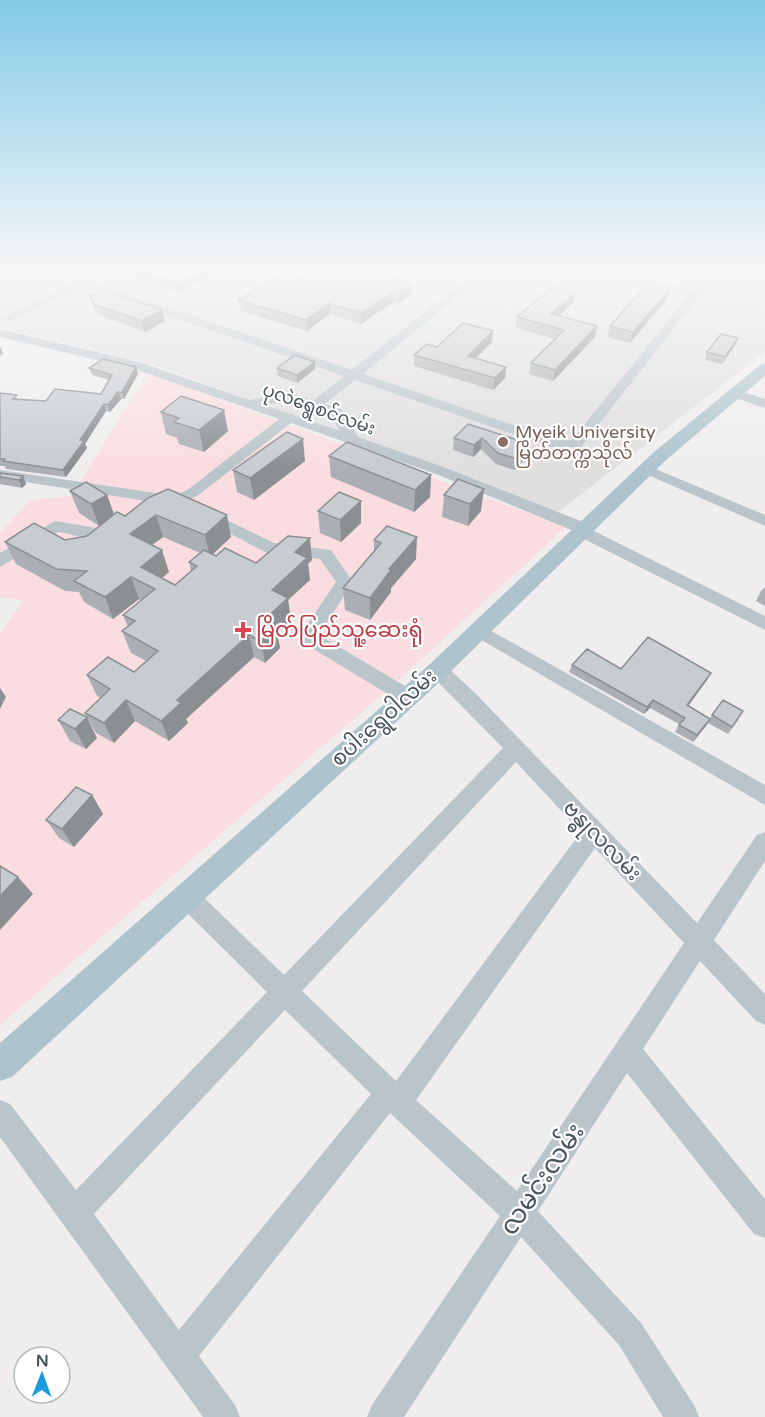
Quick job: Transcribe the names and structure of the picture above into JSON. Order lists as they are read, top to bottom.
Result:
{
  "streets": {
    "main road": ["စပါးရွေဝါလမ်း"],
    "street": ["ပုလဲရွေစင်လမ်း", "ဗန္ဓုလလမ်း", "လမင်းလမ်း"]
  },
  "crossings": [
    ["ပုလဲရွေစင်လမ်း", "စပါးရွေဝါလမ်း"],
    ["စပါးရွေဝါလမ်း", "ဗန္ဓုလလမ်း"],
    ["ဗန္ဓုလလမ်း", "လမင်းလမ်း"]
  ],
  "places": {
    "other": ["Myeik University မြိတ်တက္ကသိုလ်"],
    "health": ["မြိတ်ပြည်သူ့ဆေးရုံ"]
  },
  "north": "top"
}
